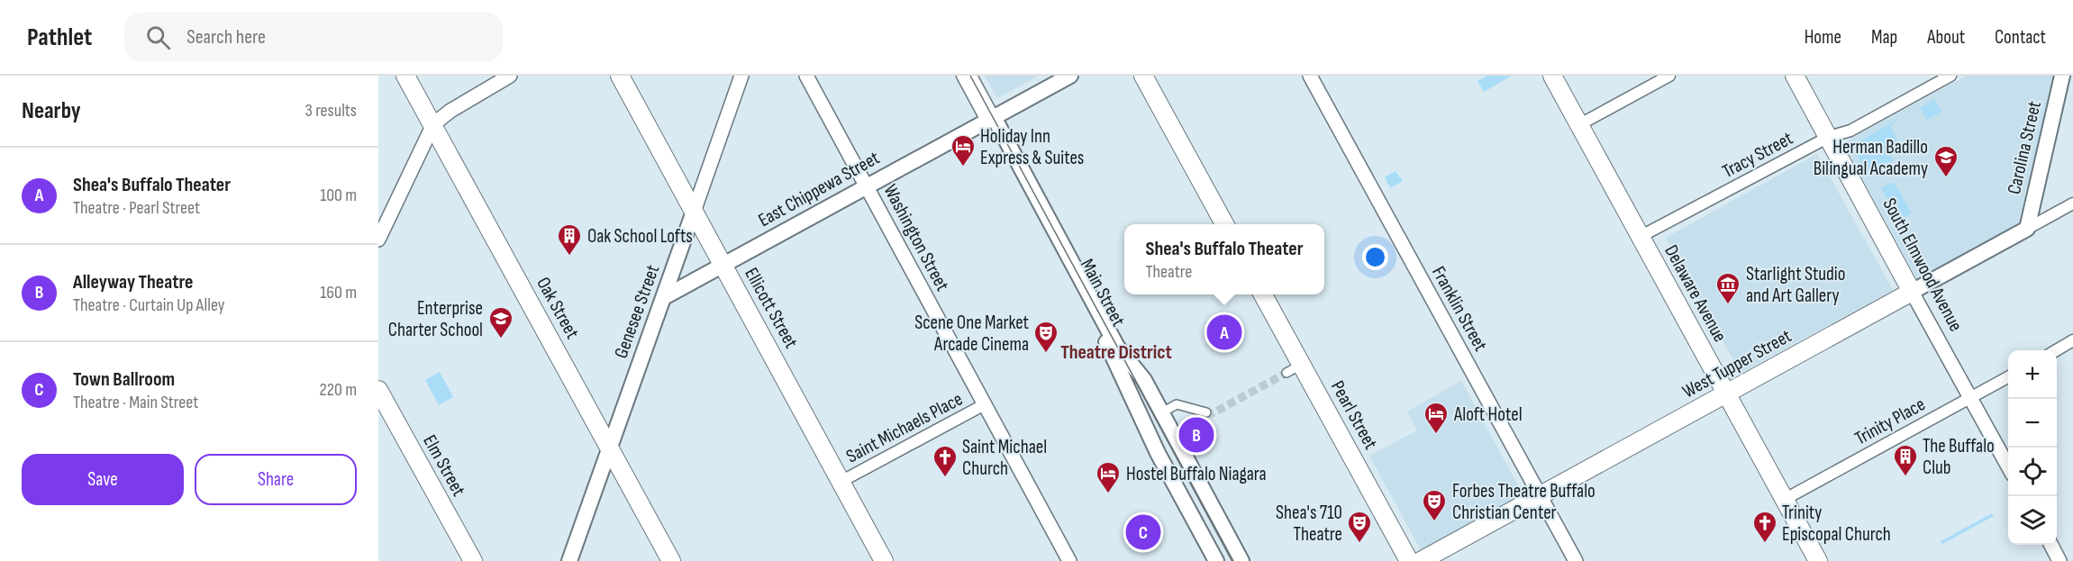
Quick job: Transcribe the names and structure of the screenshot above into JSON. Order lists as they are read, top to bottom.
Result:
{
  "streets": {
    "main road": [
      "Carolina Street",
      "East Chippewa Street",
      "South Elmwood Avenue",
      "Main Street",
      "Delaware Avenue",
      "Oak Street",
      "Ellicott Street",
      "Genesee Street",
      "West Tupper Street",
      "Pearl Street",
      "Elm Street"
    ],
    "street": [
      "Tracy Street",
      "Washington Street",
      "Franklin Street",
      "Trinity Place",
      "Saint Michaels Place"
    ]
  },
  "crossings": [
    ["Carolina Street", "West Tupper Street"],
    ["Tracy Street", "South Elmwood Avenue"],
    ["Tracy Street", "Delaware Avenue"],
    ["East Chippewa Street", "Washington Street"],
    ["East Chippewa Street", "Main Street"],
    ["East Chippewa Street", "Ellicott Street"],
    ["East Chippewa Street", "Genesee Street"],
    ["Washington Street", "Saint Michaels Place"],
    ["South Elmwood Avenue", "West Tupper Street"],
    ["South Elmwood Avenue", "Trinity Place"],
    ["Delaware Avenue", "West Tupper Street"],
    ["Delaware Avenue", "Trinity Place"],
    ["Oak Street", "Genesee Street"],
    ["Ellicott Street", "Genesee Street"],
    ["Ellicott Street", "Saint Michaels Place"],
    ["Franklin Street", "West Tupper Street"]
  ],
  "districts": ["Theatre District"],
  "places": {
    "hotel": ["Holiday Inn Express & Suites", "Aloft Hotel", "Hostel Buffalo Niagara"],
    "school or university": ["Herman Badillo Bilingual Academy", "Enterprise Charter School"],
    "building": ["Oak School Lofts", "The Buffalo Club"],
    "museum": ["Starlight Studio and Art Gallery"],
    "theatre": ["Scene One Market Arcade Cinema", "Forbes Theatre Buffalo Christian Center", "Shea's 710 Theatre"],
    "church": ["Saint Michael Church", "Trinity Episcopal Church"]
  },
  "page": {
    "header": "Pathlet",
    "search": "Search here",
    "nav": [
      "Home",
      "Map",
      "About",
      "Contact"
    ],
    "heading": ["Nearby", "3 results"],
    "list": [
      {
        "mark": "A",
        "name": "Shea's Buffalo Theater",
        "note": "Theatre · Pearl Street",
        "value": "100 m"
      },
      {
        "mark": "B",
        "name": "Alleyway Theatre",
        "note": "Theatre · Curtain Up Alley",
        "value": "160 m"
      },
      {
        "mark": "C",
        "name": "Town Ballroom",
        "note": "Theatre · Main Street",
        "value": "220 m"
      }
    ],
    "popup": ["Shea's Buffalo Theater", "Theatre"],
    "pins": ["A", "B", "C"],
    "map_buttons": ["+", "−"],
    "buttons": ["Save", "Share"]
  }
}
